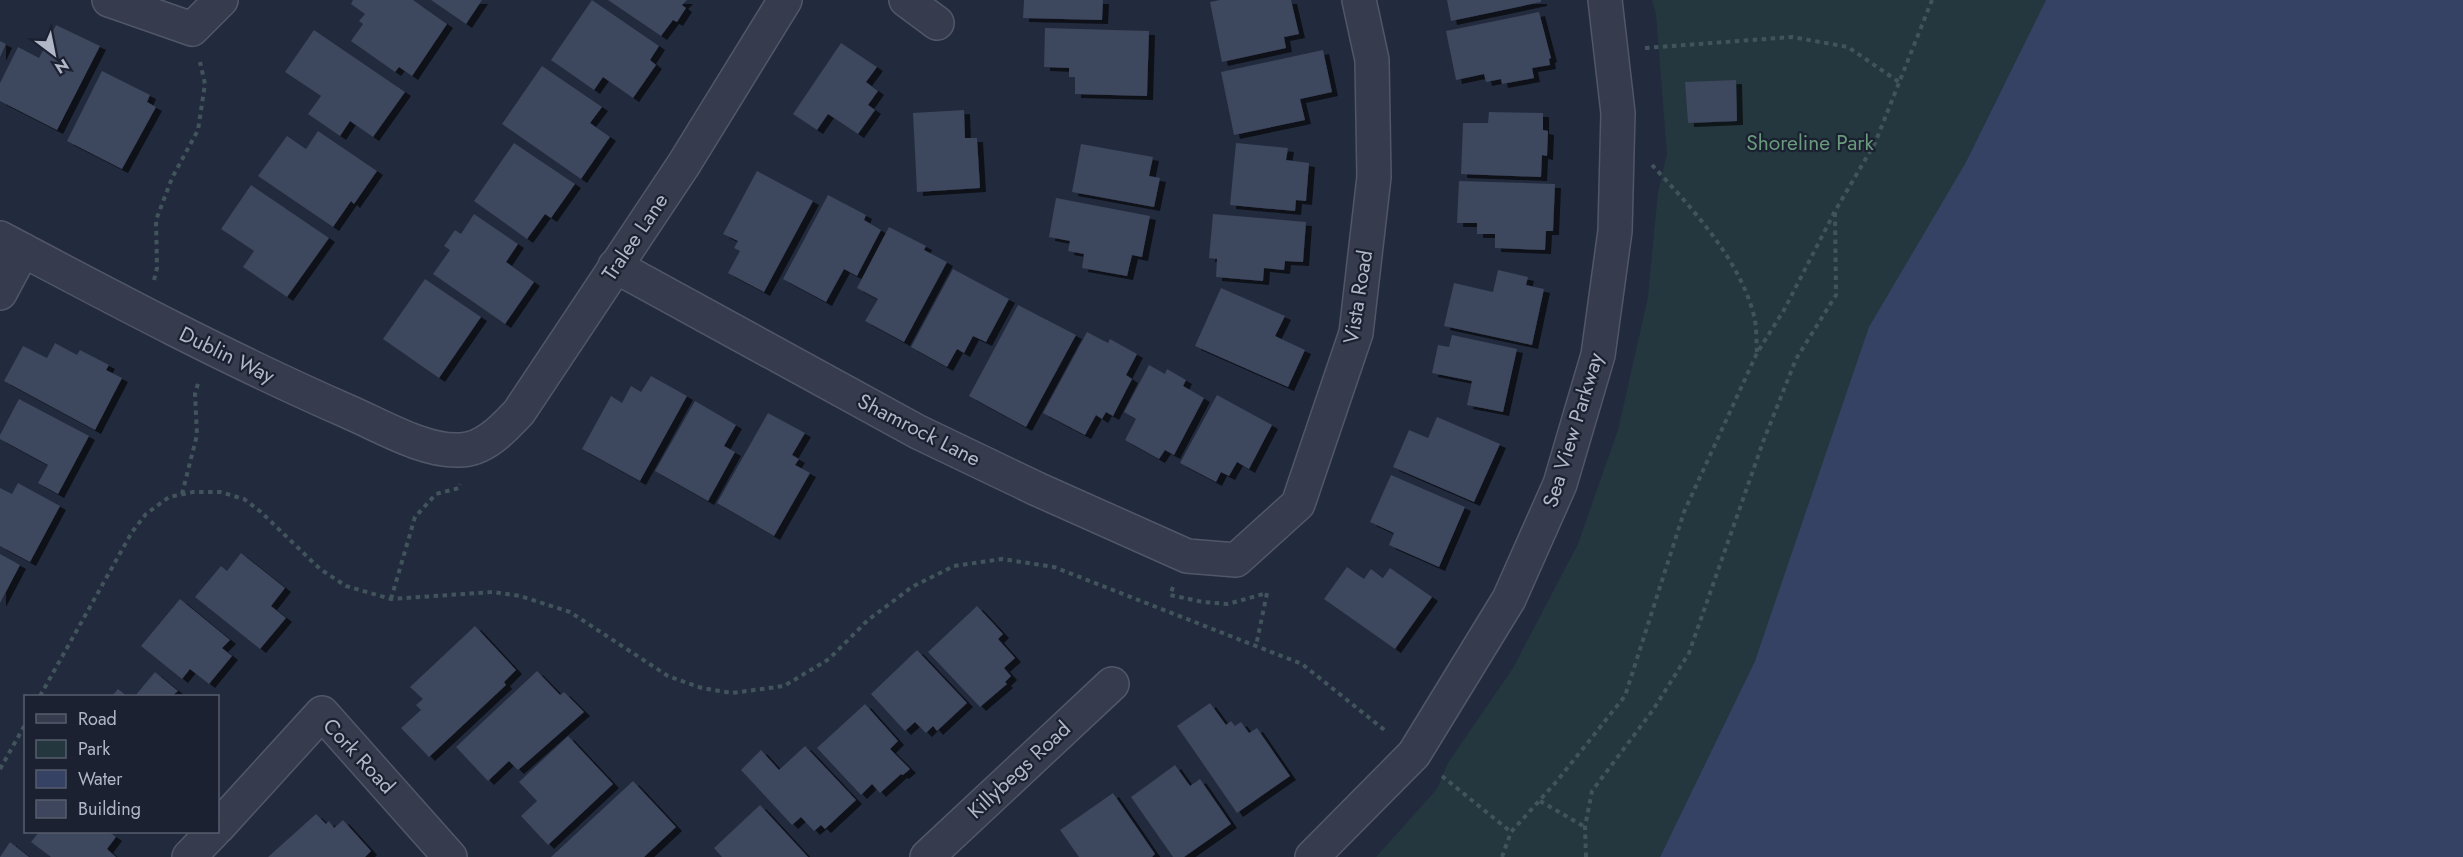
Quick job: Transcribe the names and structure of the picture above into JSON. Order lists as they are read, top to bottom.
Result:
{
  "streets": {
    "street": [
      "Tralee Lane",
      "Vista Road",
      "Dublin Way",
      "Shamrock Lane",
      "Sea View Parkway",
      "Cork Road",
      "Killybegs Road"
    ]
  },
  "crossings": [
    ["Tralee Lane", "Dublin Way"],
    ["Tralee Lane", "Shamrock Lane"],
    ["Vista Road", "Shamrock Lane"]
  ],
  "parks": ["Shoreline Park"],
  "legend": [
    "Road",
    "Park",
    "Water",
    "Building"
  ],
  "north": "bottom right"
}
